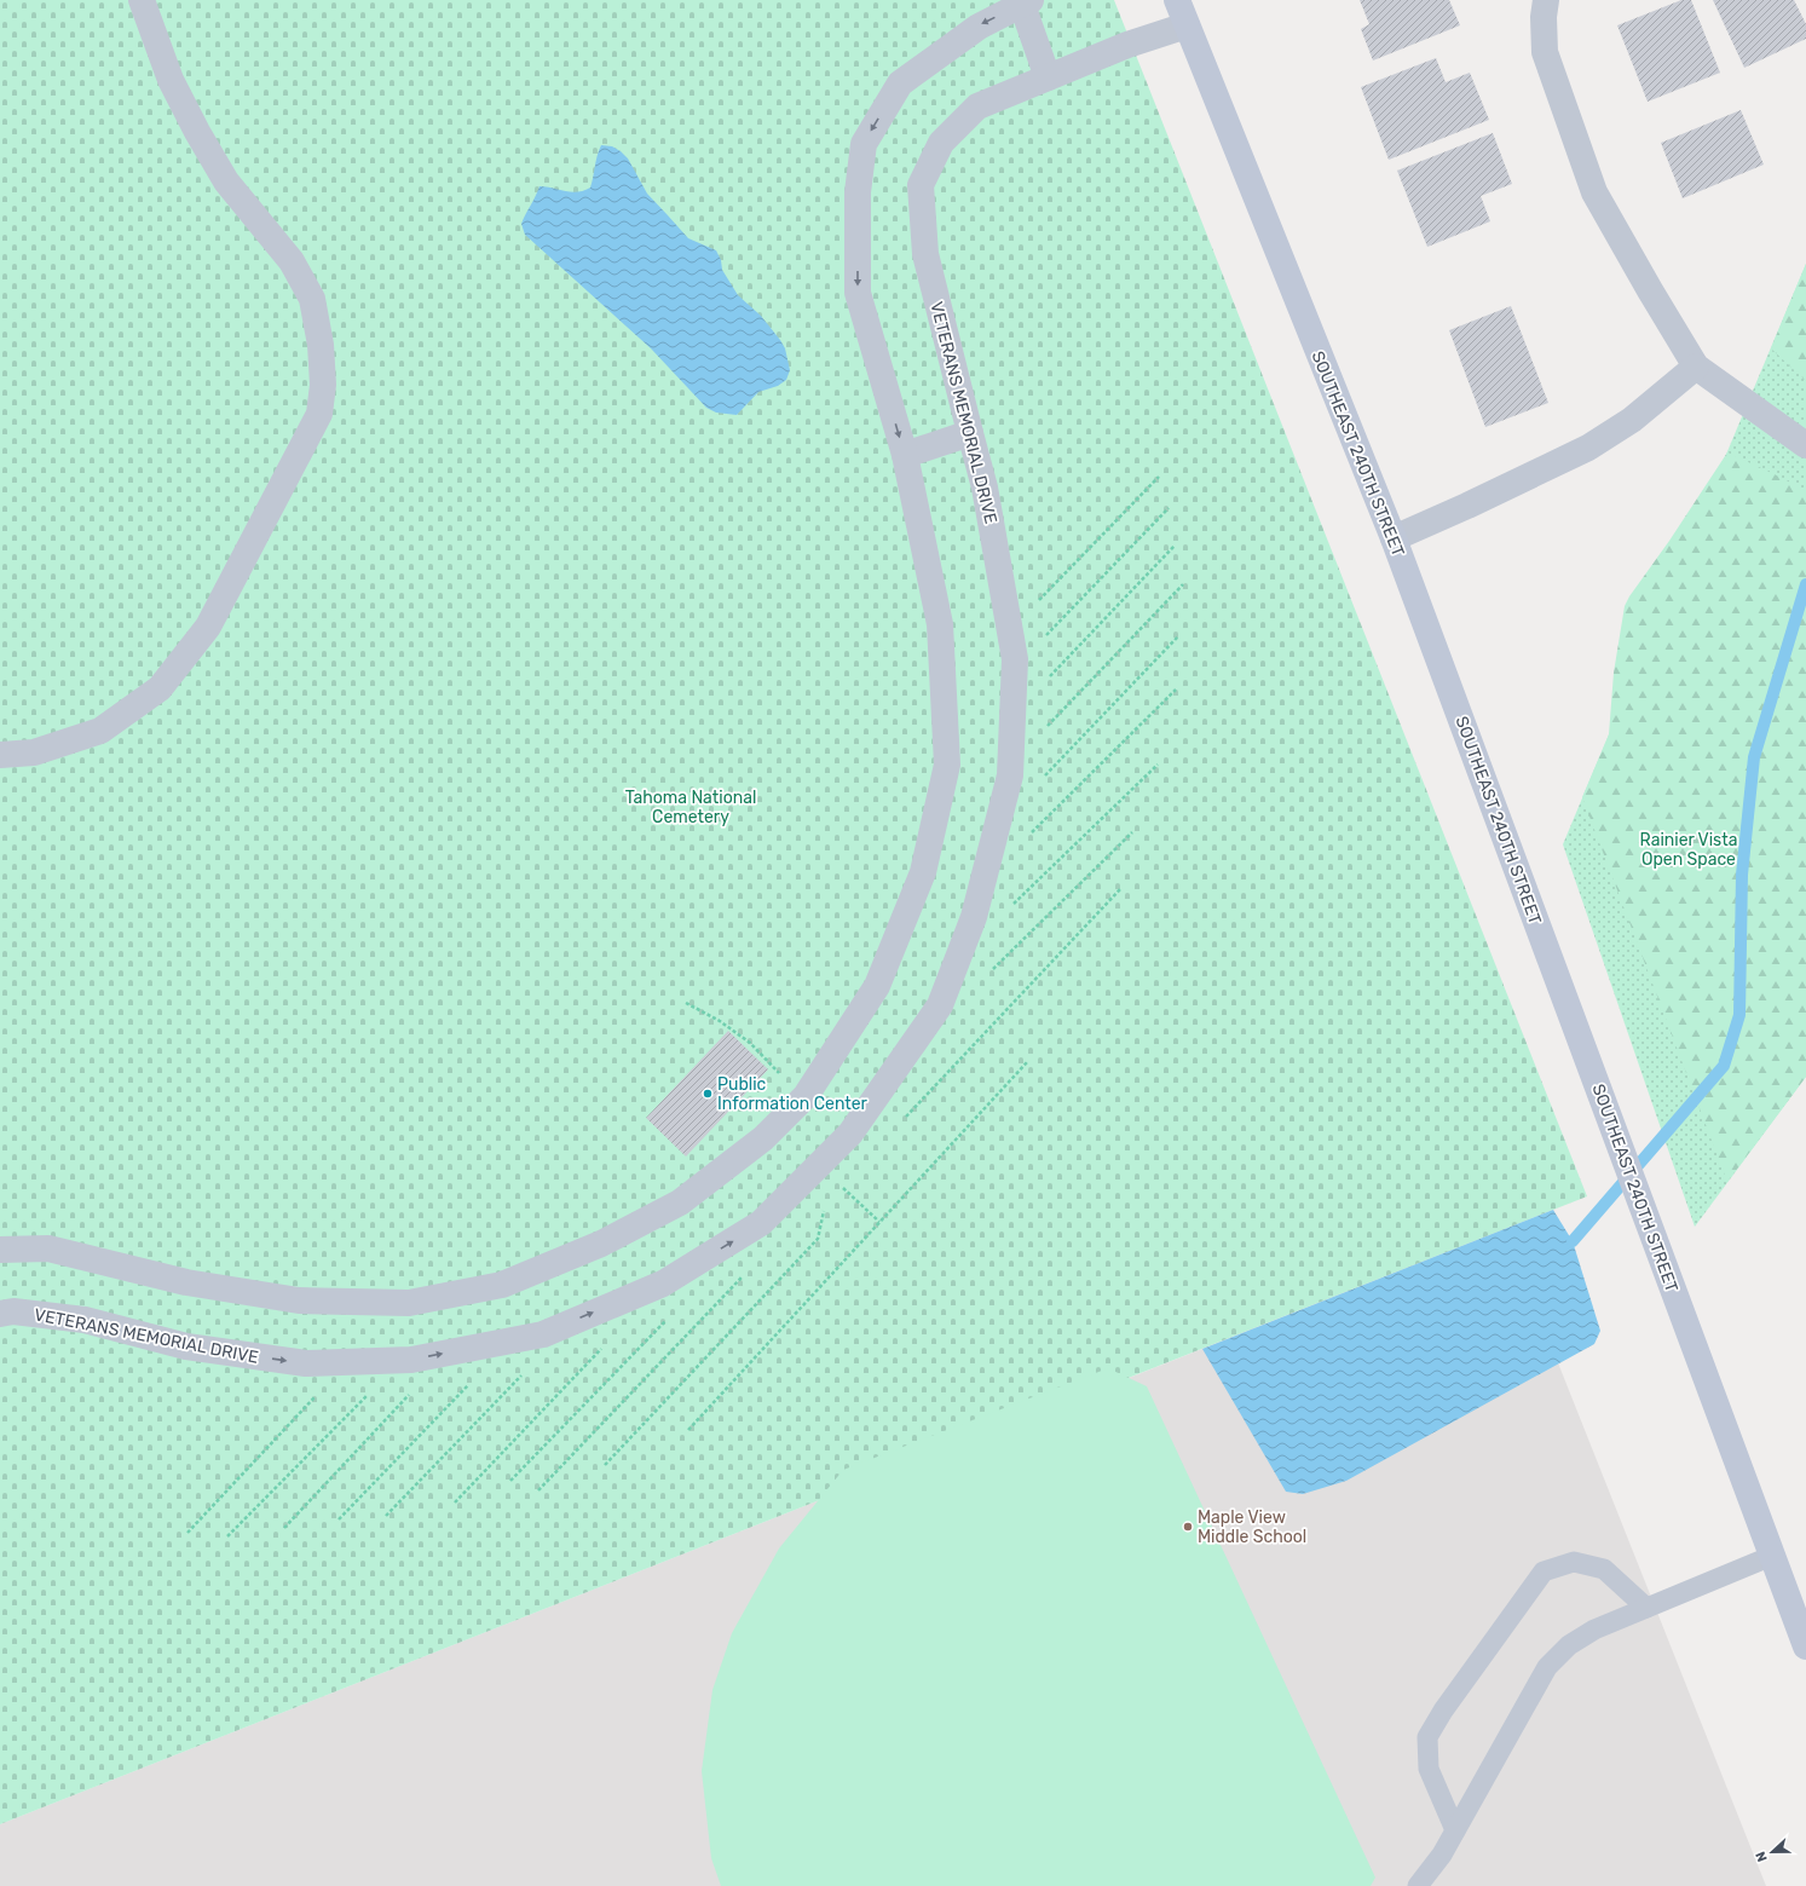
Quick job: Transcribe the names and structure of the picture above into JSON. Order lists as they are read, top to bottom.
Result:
{
  "streets": {
    "main road": ["SOUTHEAST 240TH STREET"],
    "street": ["VETERANS MEMORIAL DRIVE"]
  },
  "crossings": [
    ["VETERANS MEMORIAL DRIVE", "SOUTHEAST 240TH STREET"]
  ],
  "one_way": ["VETERANS MEMORIAL DRIVE"],
  "parks": ["Tahoma National Cemetery", "Rainier Vista Open Space"],
  "places": ["Public Information Center", "Maple View Middle School"],
  "north": "left"
}
